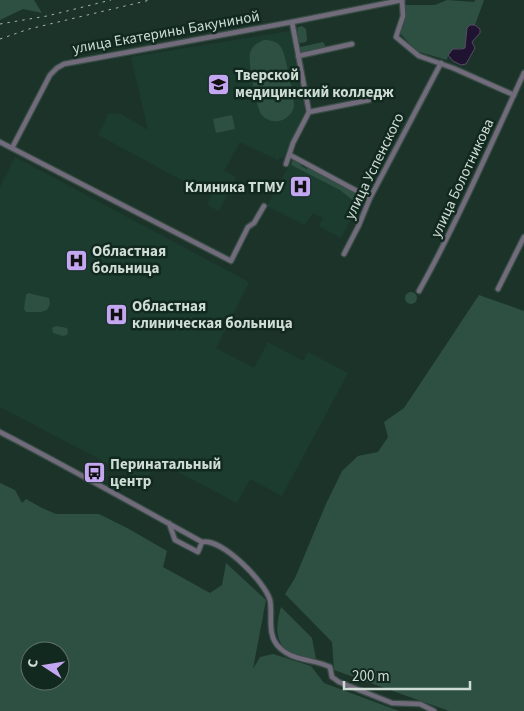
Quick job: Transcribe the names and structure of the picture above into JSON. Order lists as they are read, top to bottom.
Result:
{
  "streets": {
    "street": ["улица Екатерины Бакуниной", "улица Успенского", "улица Болотникова"]
  },
  "places": {
    "school or university": ["Тверской медицинский колледж"],
    "hospital": ["Клиника ТГМУ", "Областная больница", "Областная клиническая больница"],
    "bus stop": ["Перинатальный центр"]
  },
  "scale_bar": "200 m",
  "north": "left"
}
